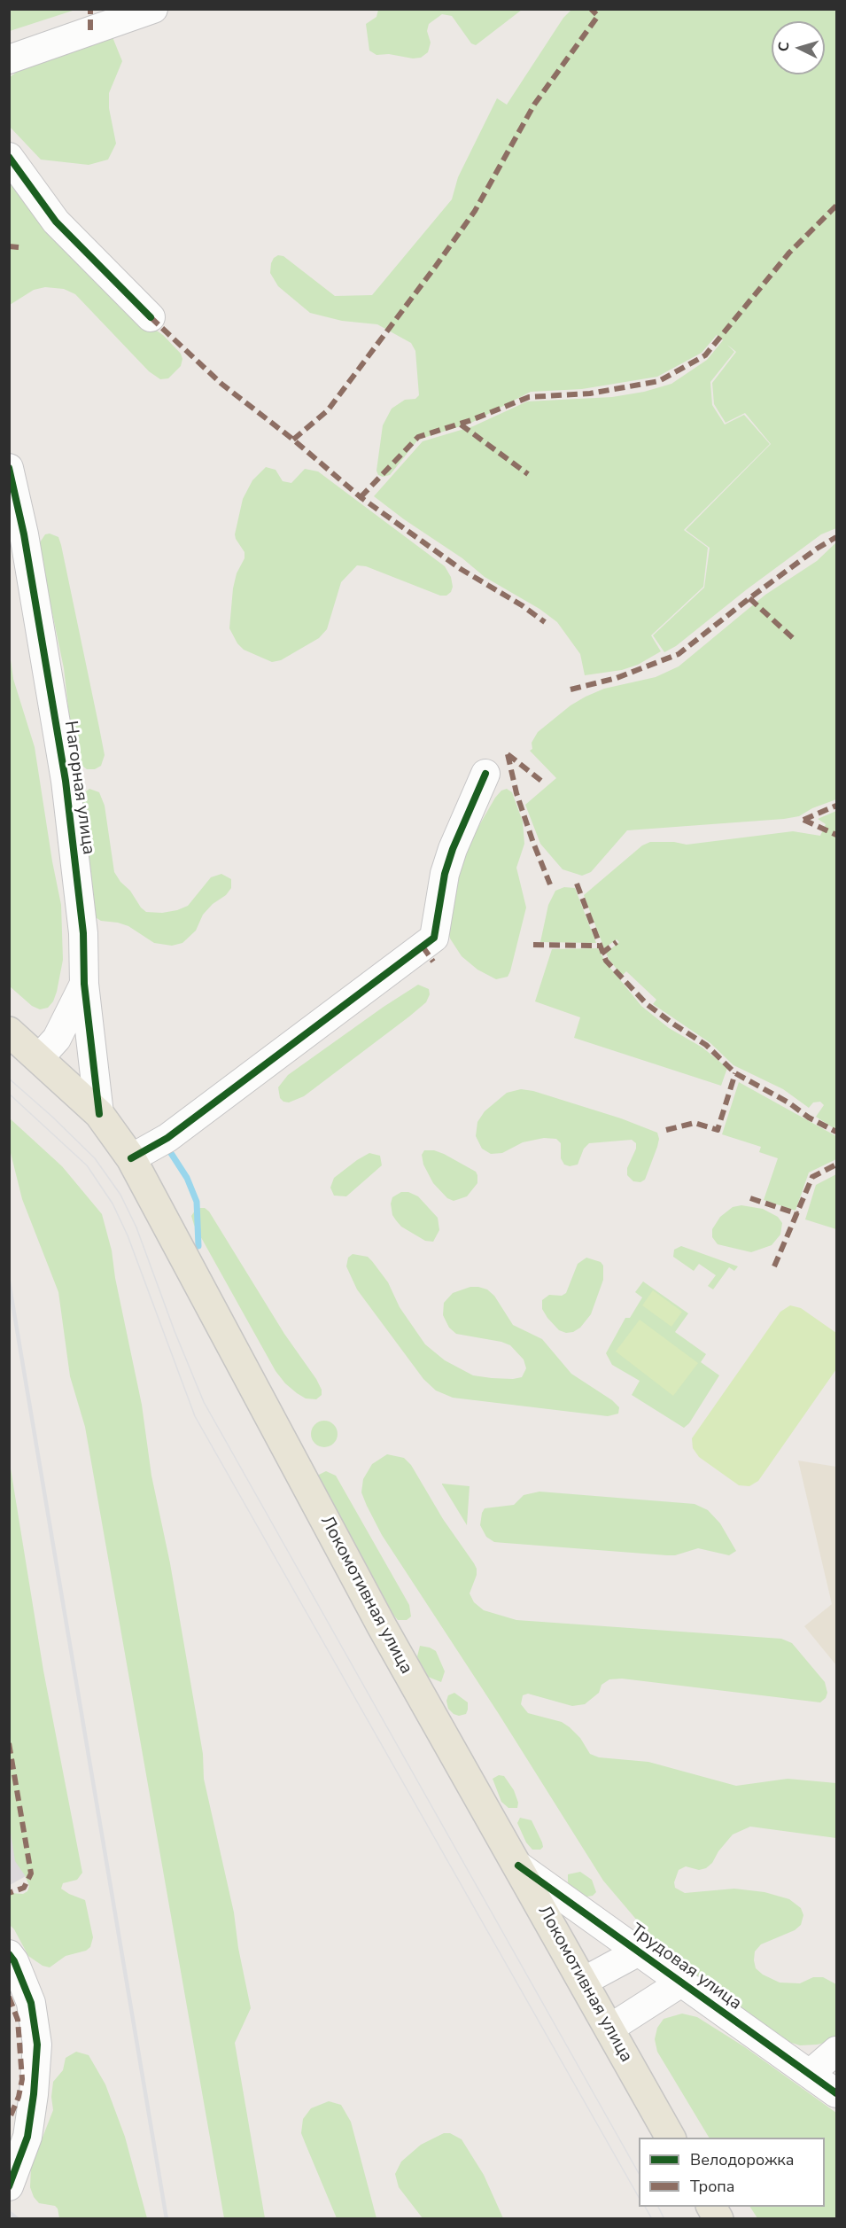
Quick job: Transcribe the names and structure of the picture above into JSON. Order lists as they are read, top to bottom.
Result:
{
  "streets": {
    "main road": ["Локомотивная улица"],
    "street": ["Нагорная улица", "Трудовая улица"]
  },
  "crossings": [
    ["Нагорная улица", "Локомотивная улица"],
    ["Локомотивная улица", "Трудовая улица"]
  ],
  "legend": ["Велодорожка", "Тропа"],
  "north": "left"
}
